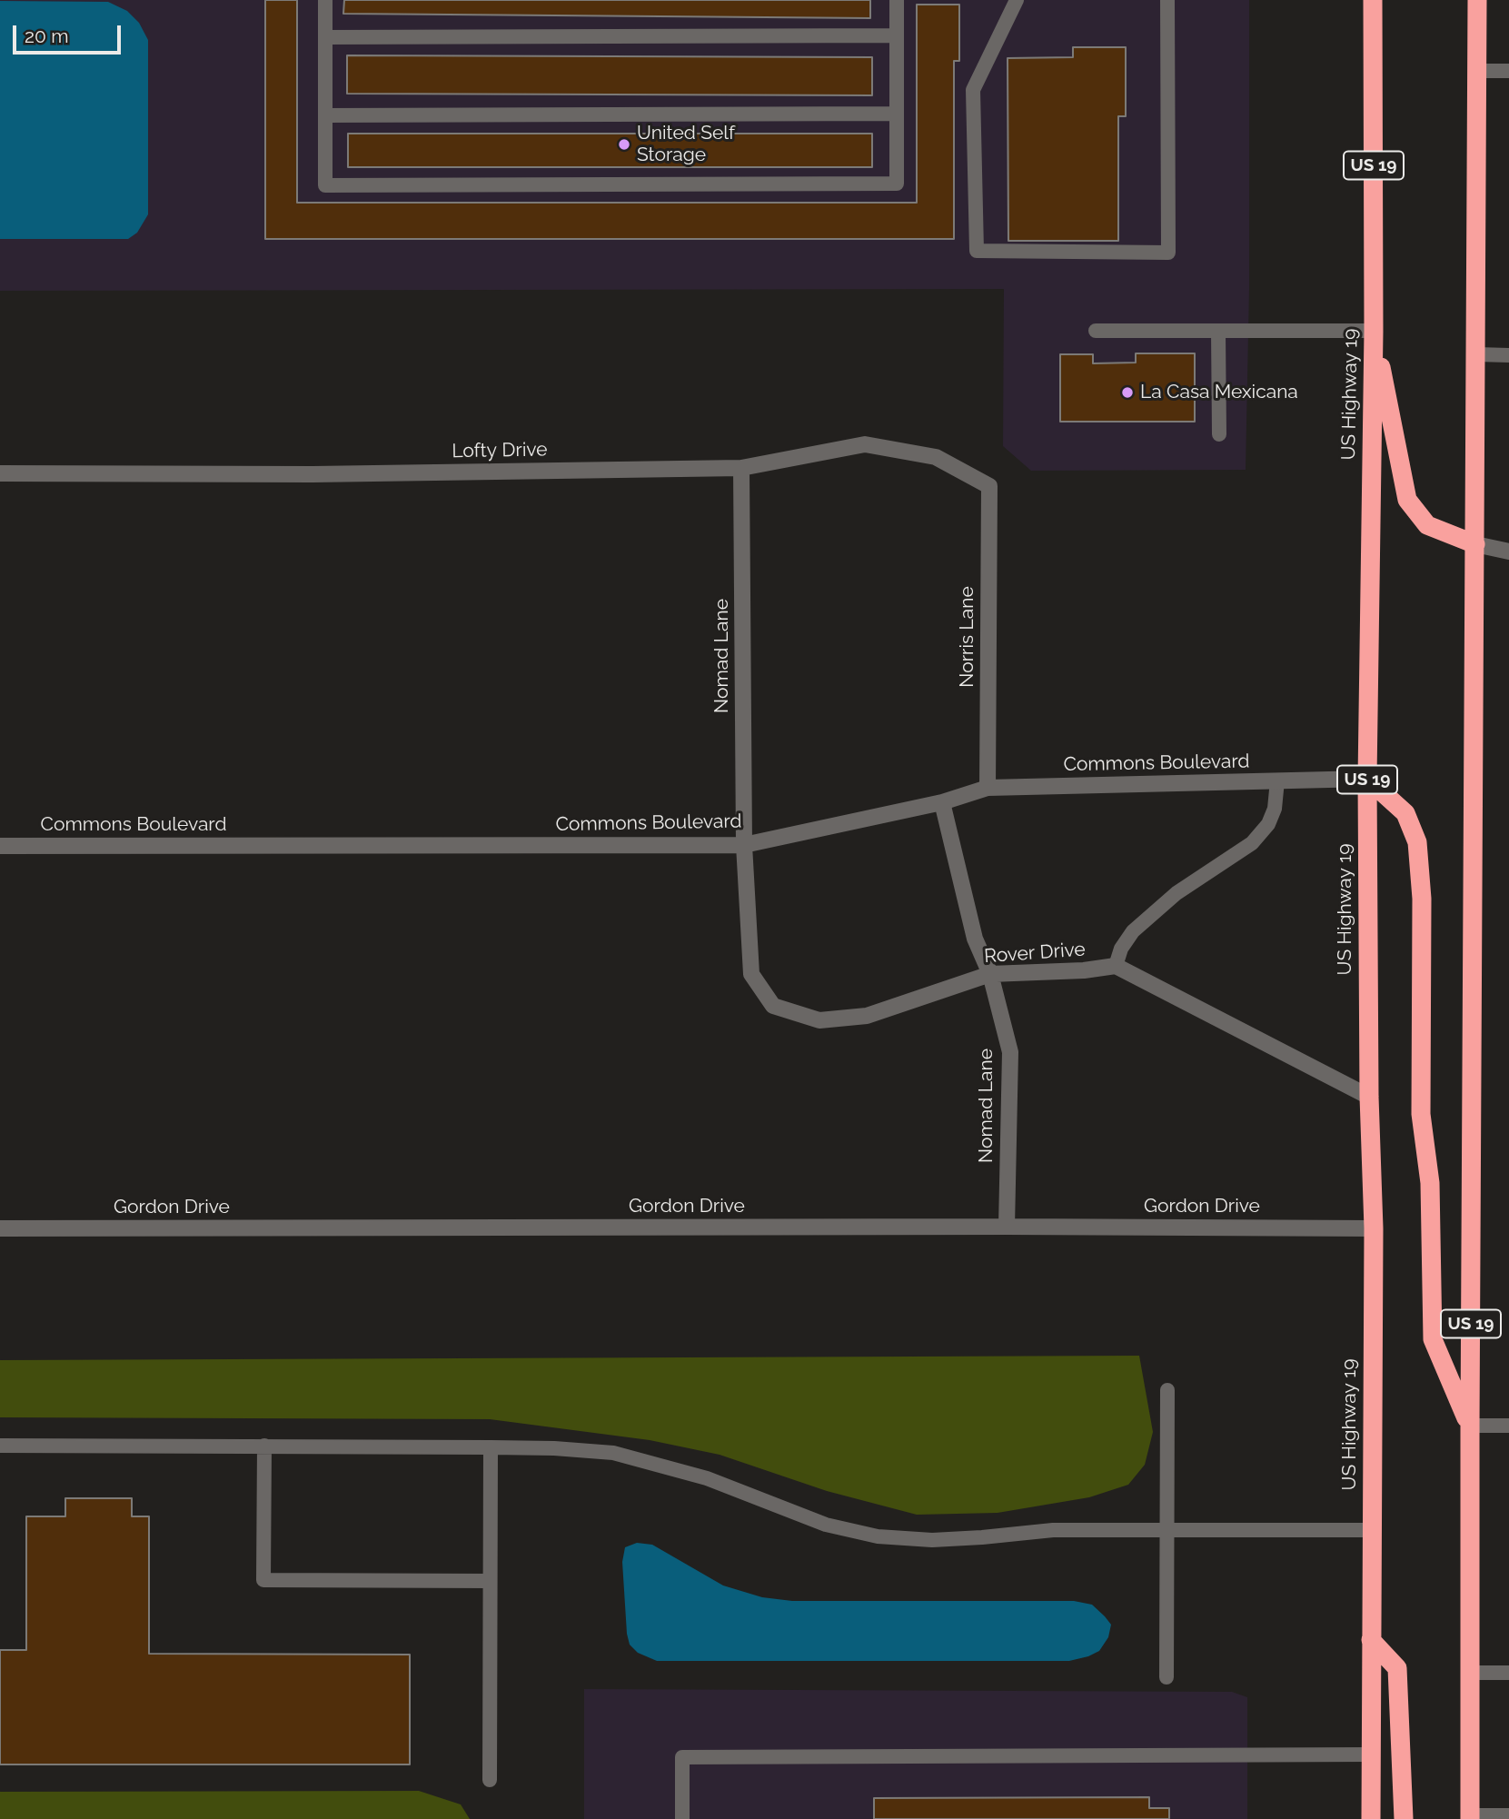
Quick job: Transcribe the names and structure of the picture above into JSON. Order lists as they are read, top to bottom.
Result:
{
  "streets": {
    "highway": ["US 19", "US Highway 19"],
    "street": [
      "Lofty Drive",
      "Norris Lane",
      "Nomad Lane",
      "Commons Boulevard",
      "Rover Drive",
      "Gordon Drive"
    ]
  },
  "crossings": [
    ["US Highway 19", "Commons Boulevard"],
    ["US Highway 19", "Gordon Drive"],
    ["Lofty Drive", "Norris Lane"],
    ["Lofty Drive", "Nomad Lane"],
    ["Norris Lane", "Commons Boulevard"],
    ["Nomad Lane", "Commons Boulevard"],
    ["Nomad Lane", "Rover Drive"],
    ["Nomad Lane", "Gordon Drive"],
    ["Commons Boulevard", "Rover Drive"]
  ],
  "places": ["United Self Storage", "La Casa Mexicana"],
  "scale_bar": "20 m"
}
